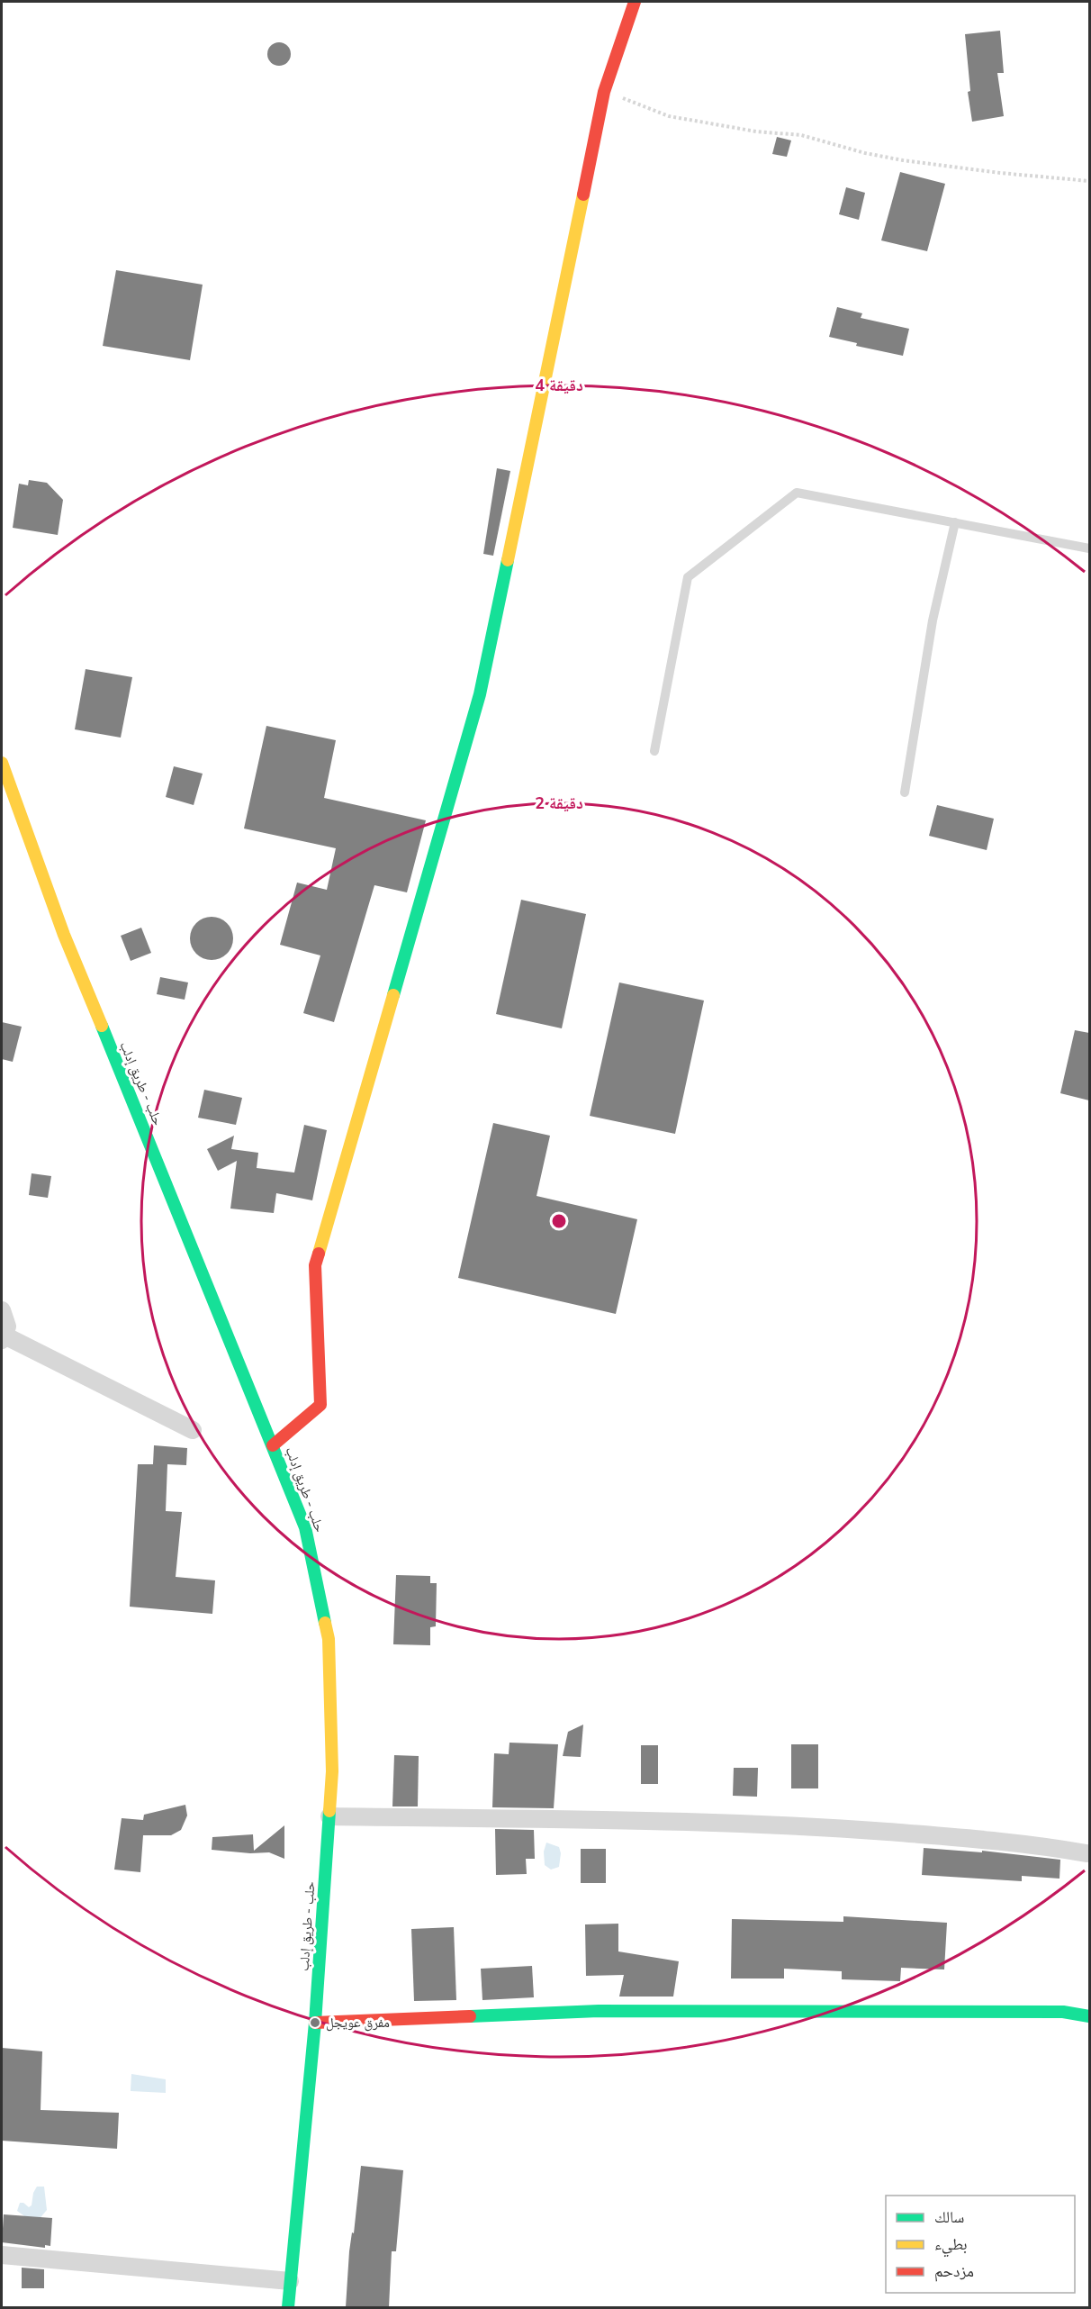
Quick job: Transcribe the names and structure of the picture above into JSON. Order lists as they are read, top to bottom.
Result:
{
  "streets": {
    "main road": ["حلب - طريق إدلب"]
  },
  "places": ["مفرق عويجل"],
  "legend": ["سالك", "بطيء", "مزدحم"],
  "rings": ["4 دقيقة", "2 دقيقة"]
}
